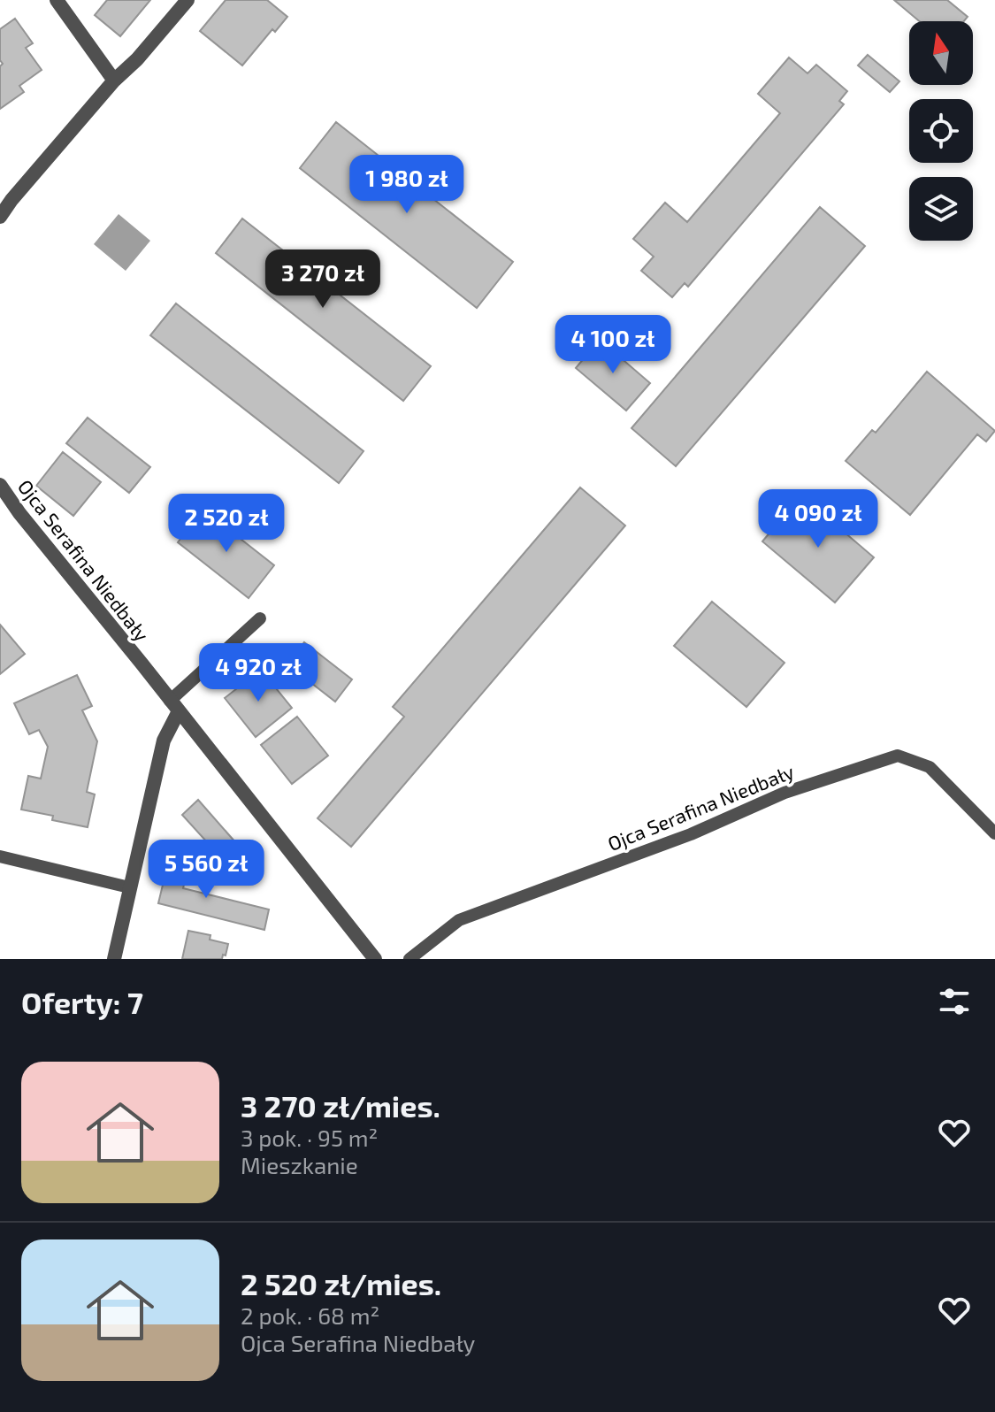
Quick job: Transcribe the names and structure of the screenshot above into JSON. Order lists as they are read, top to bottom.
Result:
{
  "streets": {
    "street": ["Ojca Serafina Niedbały"]
  },
  "north": "top",
  "page": {
    "price": [
      "1 980 zł",
      "3 270 zł",
      "4 100 zł",
      "4 090 zł",
      "2 520 zł",
      "4 920 zł",
      "5 560 zł"
    ],
    "heading": "Oferty: 7",
    "list": [
      {
        "name": "3 270 zł/mies.",
        "note": "3 pok. · 95 m² · Mieszkanie"
      },
      {
        "name": "2 520 zł/mies.",
        "note": "2 pok. · 68 m² · Ojca Serafina Niedbały"
      }
    ]
  }
}
